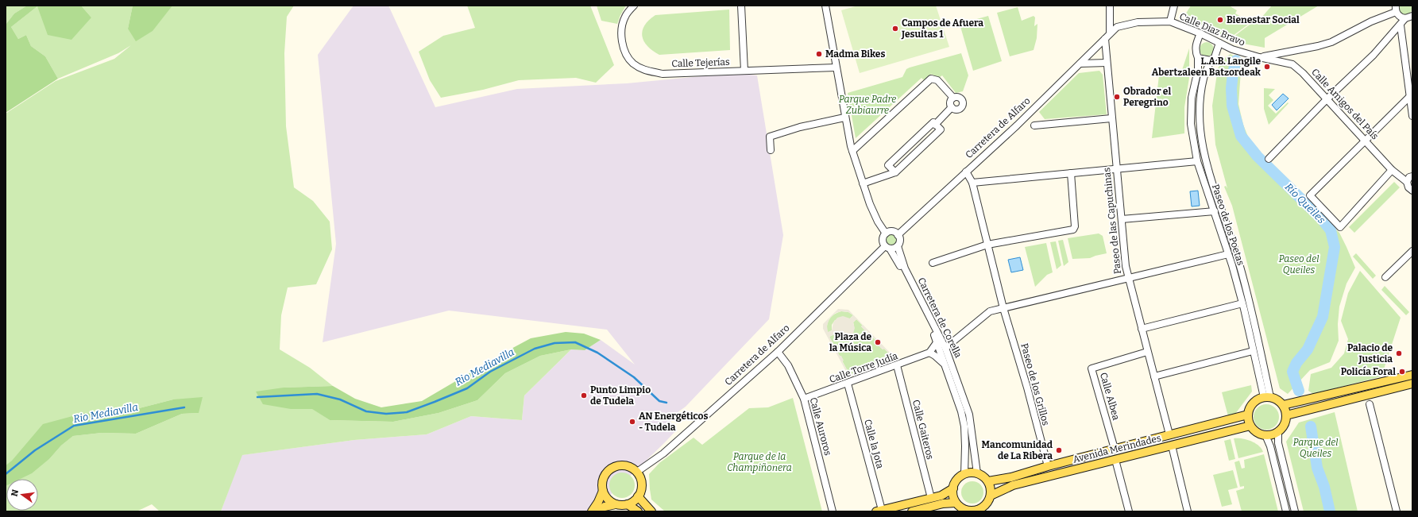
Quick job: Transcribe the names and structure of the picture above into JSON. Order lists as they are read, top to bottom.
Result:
{
  "streets": {
    "main road": ["Avenida Merindades"],
    "street": [
      "Calle Diaz Bravo",
      "Calle Tejerías",
      "Calle Amigos del País",
      "Carretera de Alfaro",
      "Paseo de las Capuchinas",
      "Paseo de los Poetas",
      "Carretera de Corella",
      "Calle Torre Judía",
      "Paseo de los Grillos",
      "Calle Albea",
      "Calle Auroros",
      "Calle Gaiteros",
      "Calle la Jota"
    ]
  },
  "crossings": [
    ["Calle Diaz Bravo", "Calle Amigos del País"],
    ["Calle Diaz Bravo", "Carretera de Alfaro"],
    ["Calle Diaz Bravo", "Paseo de los Poetas"],
    ["Carretera de Alfaro", "Paseo de las Capuchinas"],
    ["Carretera de Alfaro", "Carretera de Corella"],
    ["Carretera de Alfaro", "Paseo de los Grillos"],
    ["Carretera de Alfaro", "Calle Auroros"],
    ["Paseo de las Capuchinas", "Calle Albea"],
    ["Paseo de las Capuchinas", "Avenida Merindades"],
    ["Paseo de los Poetas", "Avenida Merindades"],
    ["Carretera de Corella", "Avenida Merindades"],
    ["Calle Torre Judía", "Calle Auroros"],
    ["Calle Torre Judía", "Calle Gaiteros"],
    ["Calle Torre Judía", "Calle la Jota"],
    ["Paseo de los Grillos", "Avenida Merindades"],
    ["Calle Albea", "Avenida Merindades"]
  ],
  "water": ["Río Queiles", "Rio Mediavilla"],
  "parks": [
    "Parque Padre Zubiaurre",
    "Paseo del Queiles",
    "Parque del Queiles",
    "Parque de la Champiñonera"
  ],
  "places": [
    "Bienestar Social",
    "Campos de Afuera Jesuitas 1",
    "Madma Bikes",
    "L.A.B. Langile Abertzaleen Batzordeak",
    "Obrador el Peregrino",
    "Plaza de la Música",
    "Palacio de Justicia",
    "Policía Foral",
    "Punto Limpio de Tudela",
    "AN Energéticos - Tudela",
    "Mancomunidad de La Ribera"
  ],
  "north": "left"
}
